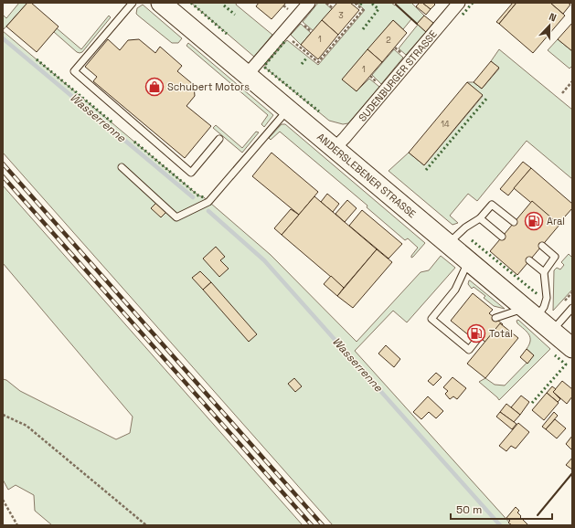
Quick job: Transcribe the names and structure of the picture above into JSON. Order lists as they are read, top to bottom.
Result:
{
  "streets": {
    "main road": ["ANDERSLEBENER STRASSE"],
    "street": ["SUDENBURGER STRASSE"]
  },
  "crossings": [
    ["SUDENBURGER STRASSE", "ANDERSLEBENER STRASSE"]
  ],
  "water": ["Wasserrenne"],
  "places": {
    "shop": ["Schubert Motors"],
    "fuel station": ["Aral", "Total"]
  },
  "house_numbers": [
    "3",
    "1",
    "2",
    "1",
    "14"
  ],
  "scale_bar": "50 m",
  "north": "top"
}
